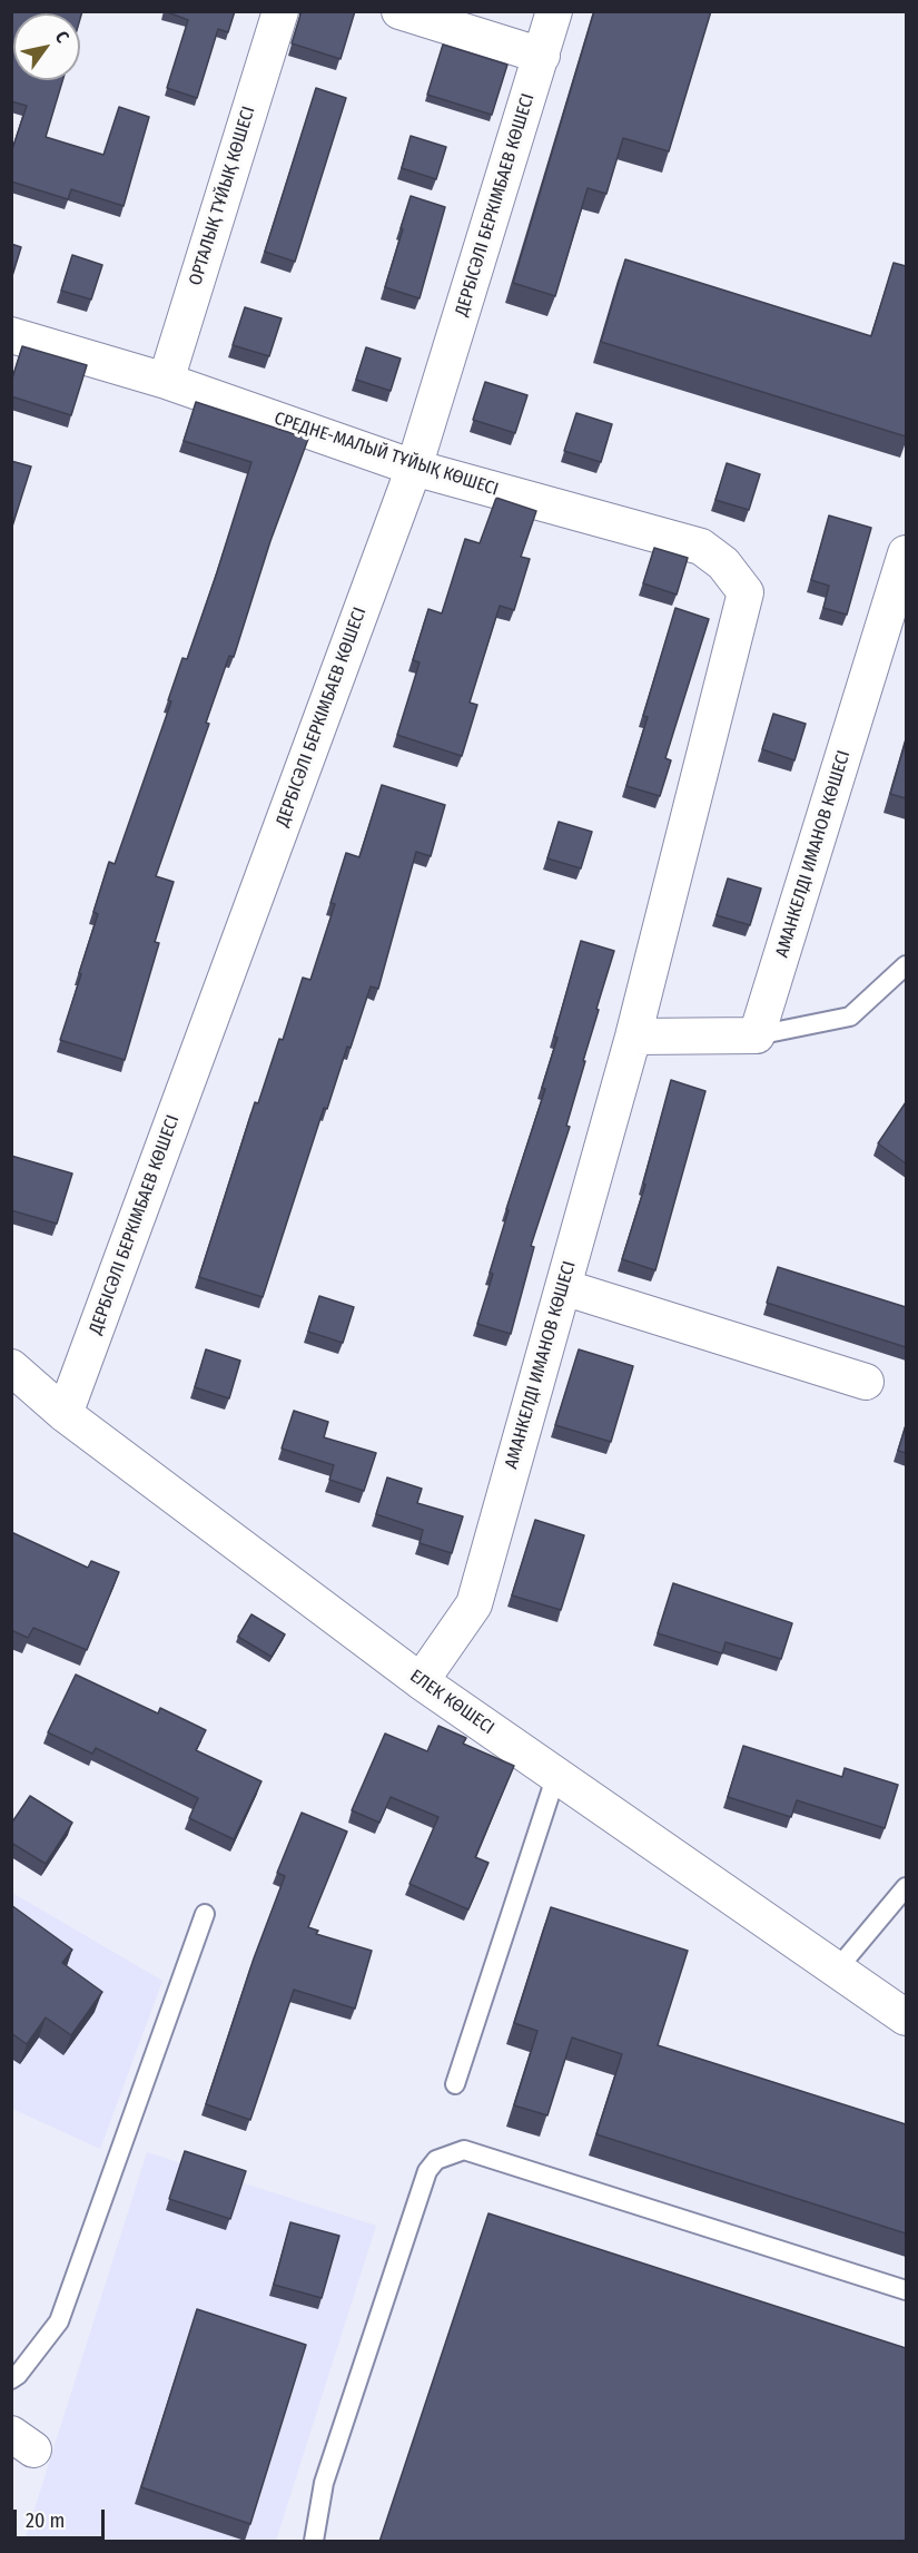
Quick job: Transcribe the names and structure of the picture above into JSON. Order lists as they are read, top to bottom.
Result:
{
  "streets": {
    "street": [
      "ОРТАЛЫҚ ТҰЙЫҚ КӨШЕСІ",
      "ДЕРБІСӘЛІ БЕРКІМБАЕВ КӨШЕСІ",
      "СРЕДНЕ-МАЛЫЙ ТҰЙЫҚ КӨШЕСІ",
      "АМАНКЕЛДІ ИМАНОВ КӨШЕСІ",
      "ЕЛЕК КӨШЕСІ"
    ]
  },
  "crossings": [
    ["ОРТАЛЫҚ ТҰЙЫҚ КӨШЕСІ", "СРЕДНЕ-МАЛЫЙ ТҰЙЫҚ КӨШЕСІ"],
    ["ДЕРБІСӘЛІ БЕРКІМБАЕВ КӨШЕСІ", "СРЕДНЕ-МАЛЫЙ ТҰЙЫҚ КӨШЕСІ"],
    ["ДЕРБІСӘЛІ БЕРКІМБАЕВ КӨШЕСІ", "ЕЛЕК КӨШЕСІ"],
    ["СРЕДНЕ-МАЛЫЙ ТҰЙЫҚ КӨШЕСІ", "АМАНКЕЛДІ ИМАНОВ КӨШЕСІ"],
    ["АМАНКЕЛДІ ИМАНОВ КӨШЕСІ", "ЕЛЕК КӨШЕСІ"]
  ],
  "scale_bar": "20 m",
  "north": "top right"
}
